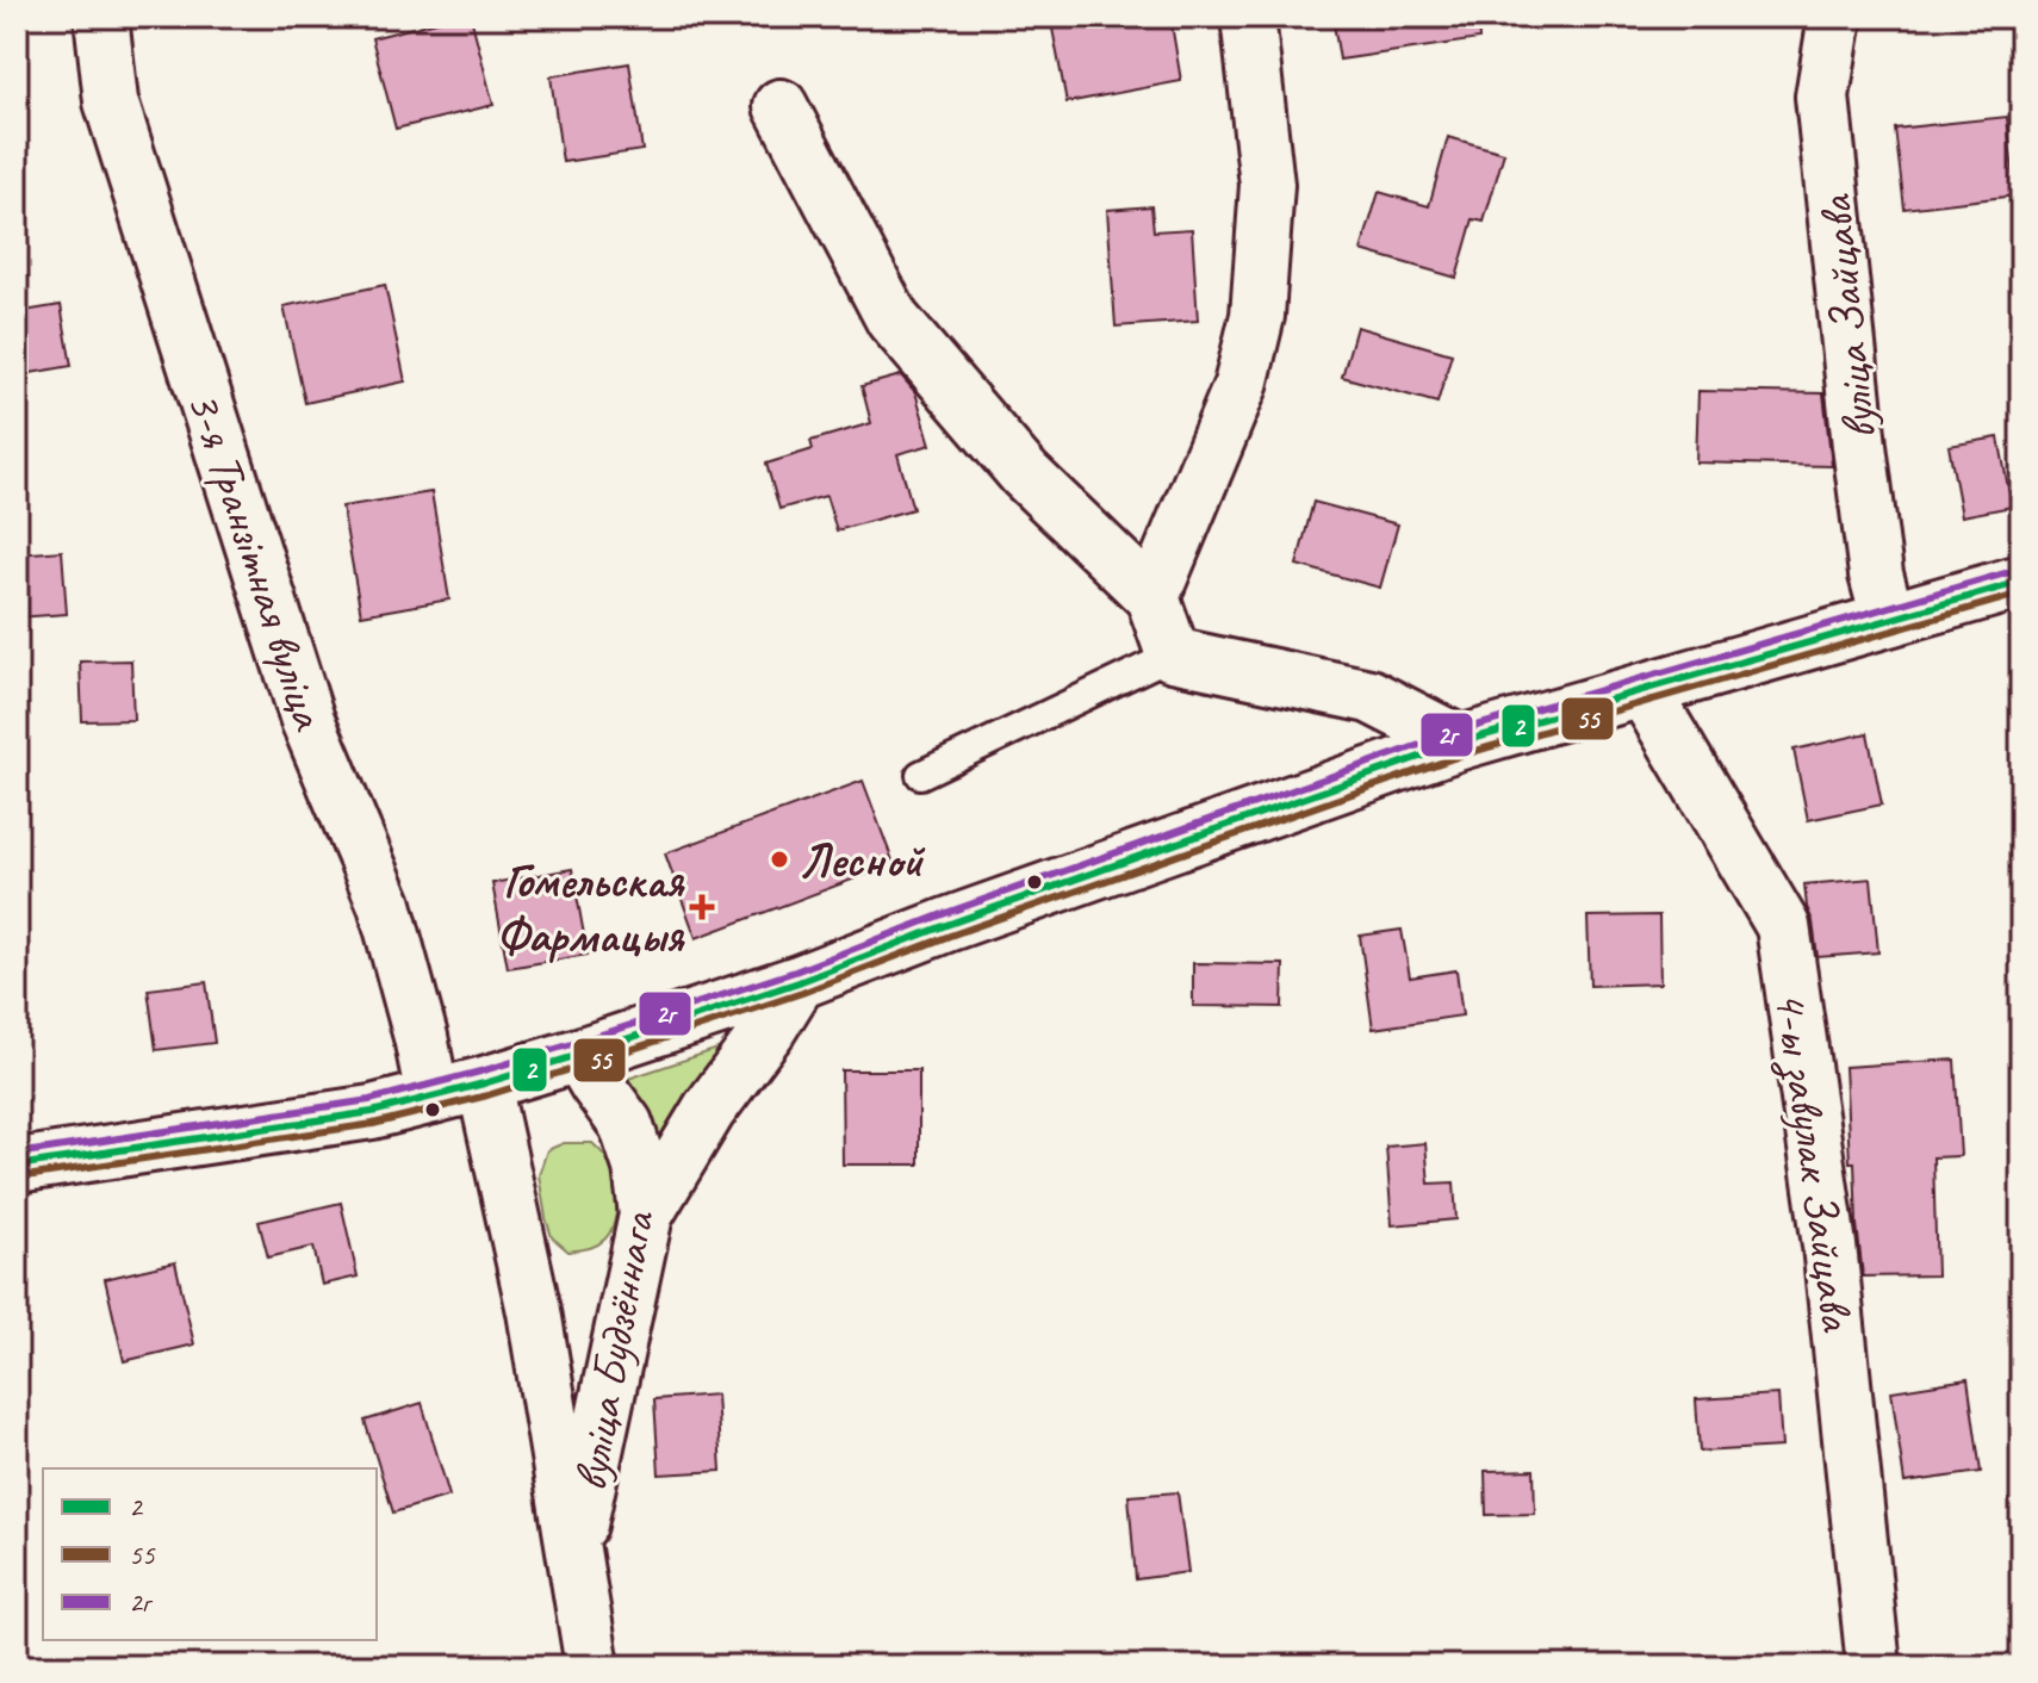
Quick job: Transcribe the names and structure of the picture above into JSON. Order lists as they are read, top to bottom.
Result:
{
  "streets": {
    "street": [
      "вуліца Зайцава",
      "3-я Транзітная вуліца",
      "4-ы завулак Зайцава",
      "вуліца Будзённага"
    ]
  },
  "places": {
    "other": ["Лесной"],
    "health": ["Гомельская Фармацыя"]
  },
  "lines": ["transit line 2г", "transit line 2", "transit line 55"],
  "legend": ["2", "55", "2г"]
}
